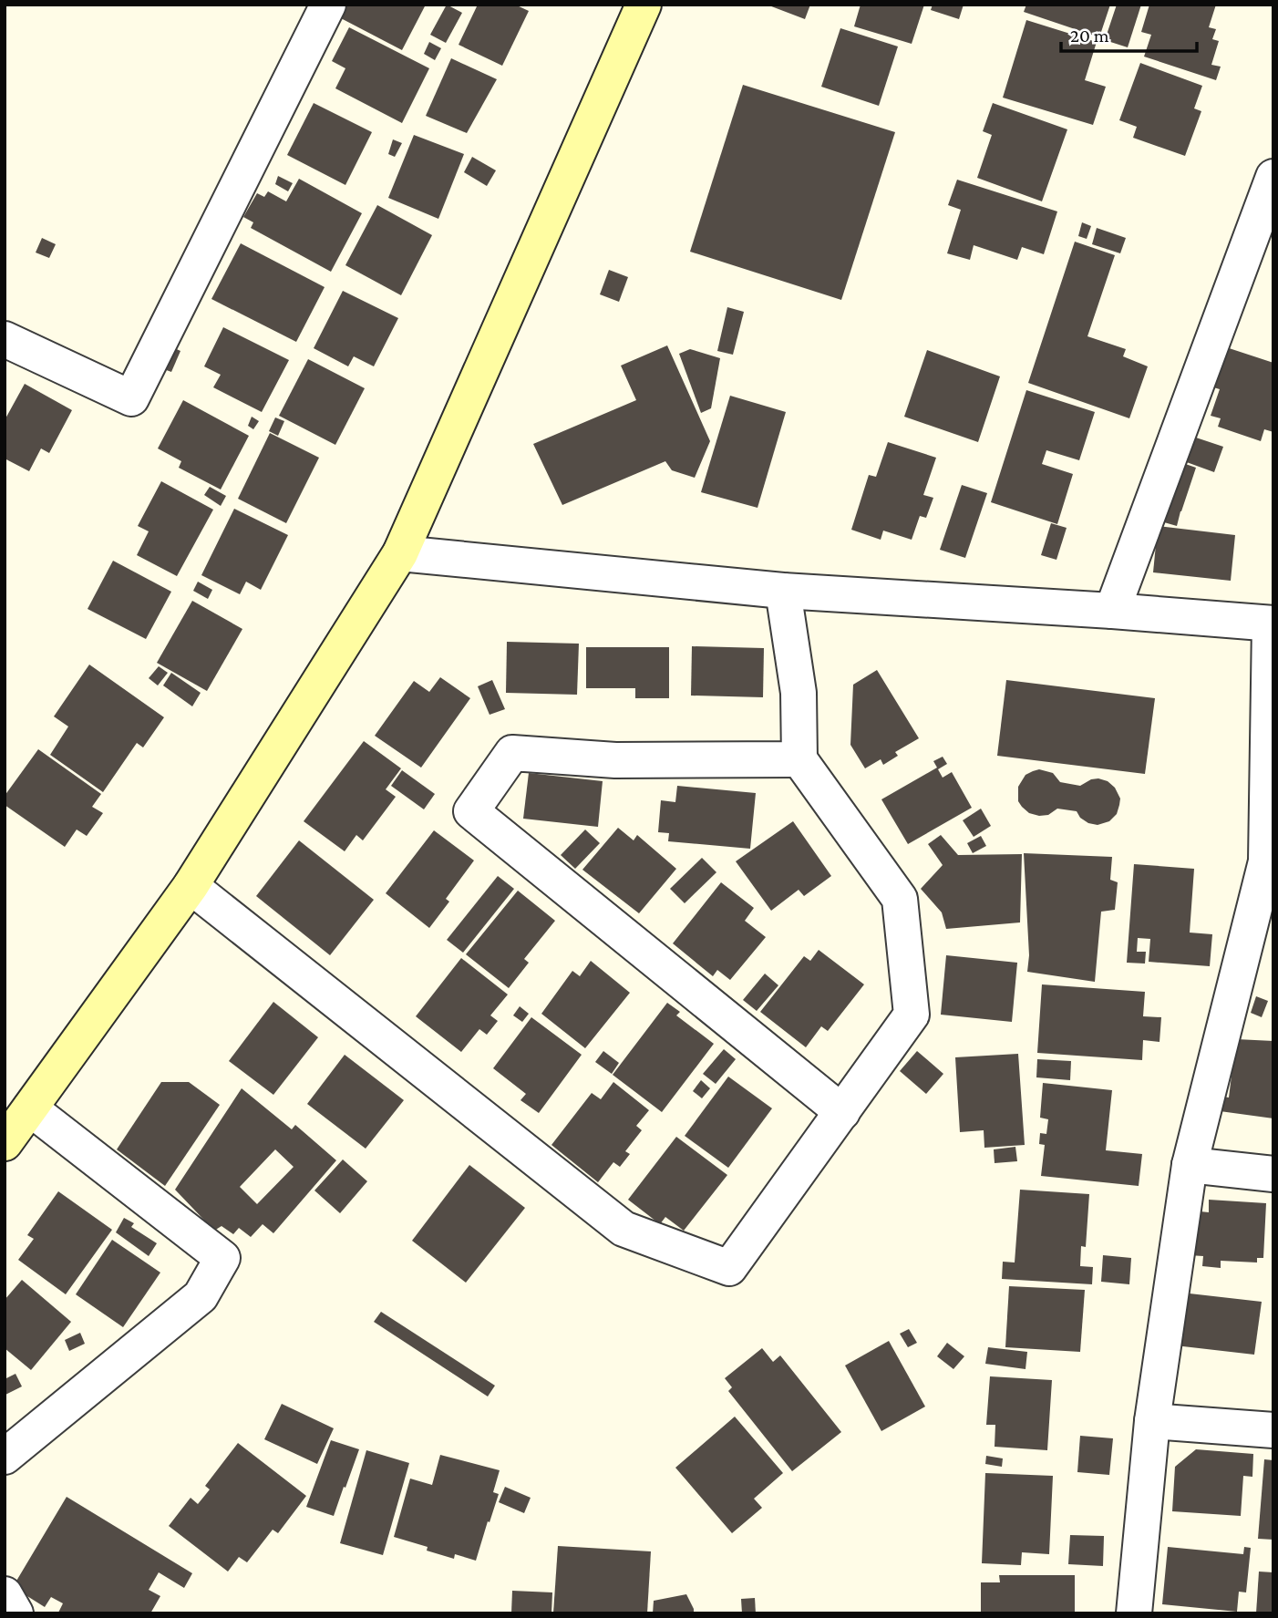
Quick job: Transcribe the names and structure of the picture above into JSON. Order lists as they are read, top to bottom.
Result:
{
  "scale_bar": "20 m"
}
